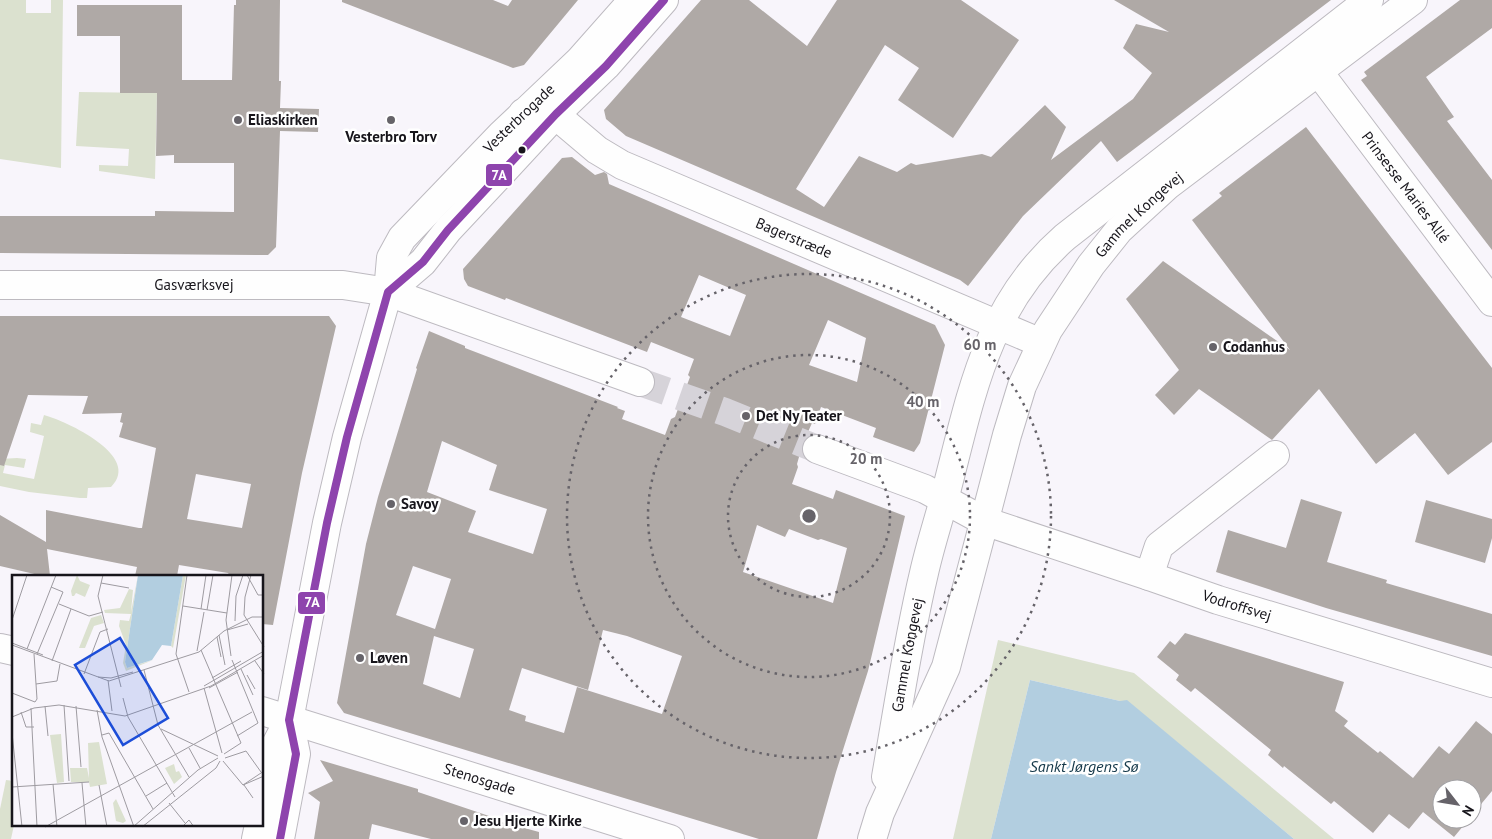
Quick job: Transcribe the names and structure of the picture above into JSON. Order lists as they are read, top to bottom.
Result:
{
  "streets": {
    "street": [
      "Vesterbrogade",
      "Prinsesse Maries Allé",
      "Gammel Kongevej",
      "Bagerstræde",
      "Gasværksvej",
      "Vodroffsvej",
      "Stenosgade"
    ]
  },
  "crossings": [
    ["Vesterbrogade", "Bagerstræde"],
    ["Vesterbrogade", "Gasværksvej"],
    ["Vesterbrogade", "Stenosgade"],
    ["Prinsesse Maries Allé", "Gammel Kongevej"],
    ["Gammel Kongevej", "Bagerstræde"],
    ["Gammel Kongevej", "Vodroffsvej"]
  ],
  "water": ["Sankt Jørgens Sø"],
  "places": [
    "Eliaskirken",
    "Vesterbro Torv",
    "Codanhus",
    "Det Ny Teater",
    "Savoy",
    "Løven",
    "Jesu Hjerte Kirke"
  ],
  "lines": ["transit line 7A"],
  "north": "bottom right",
  "rings": ["60 m", "40 m", "20 m"]
}
